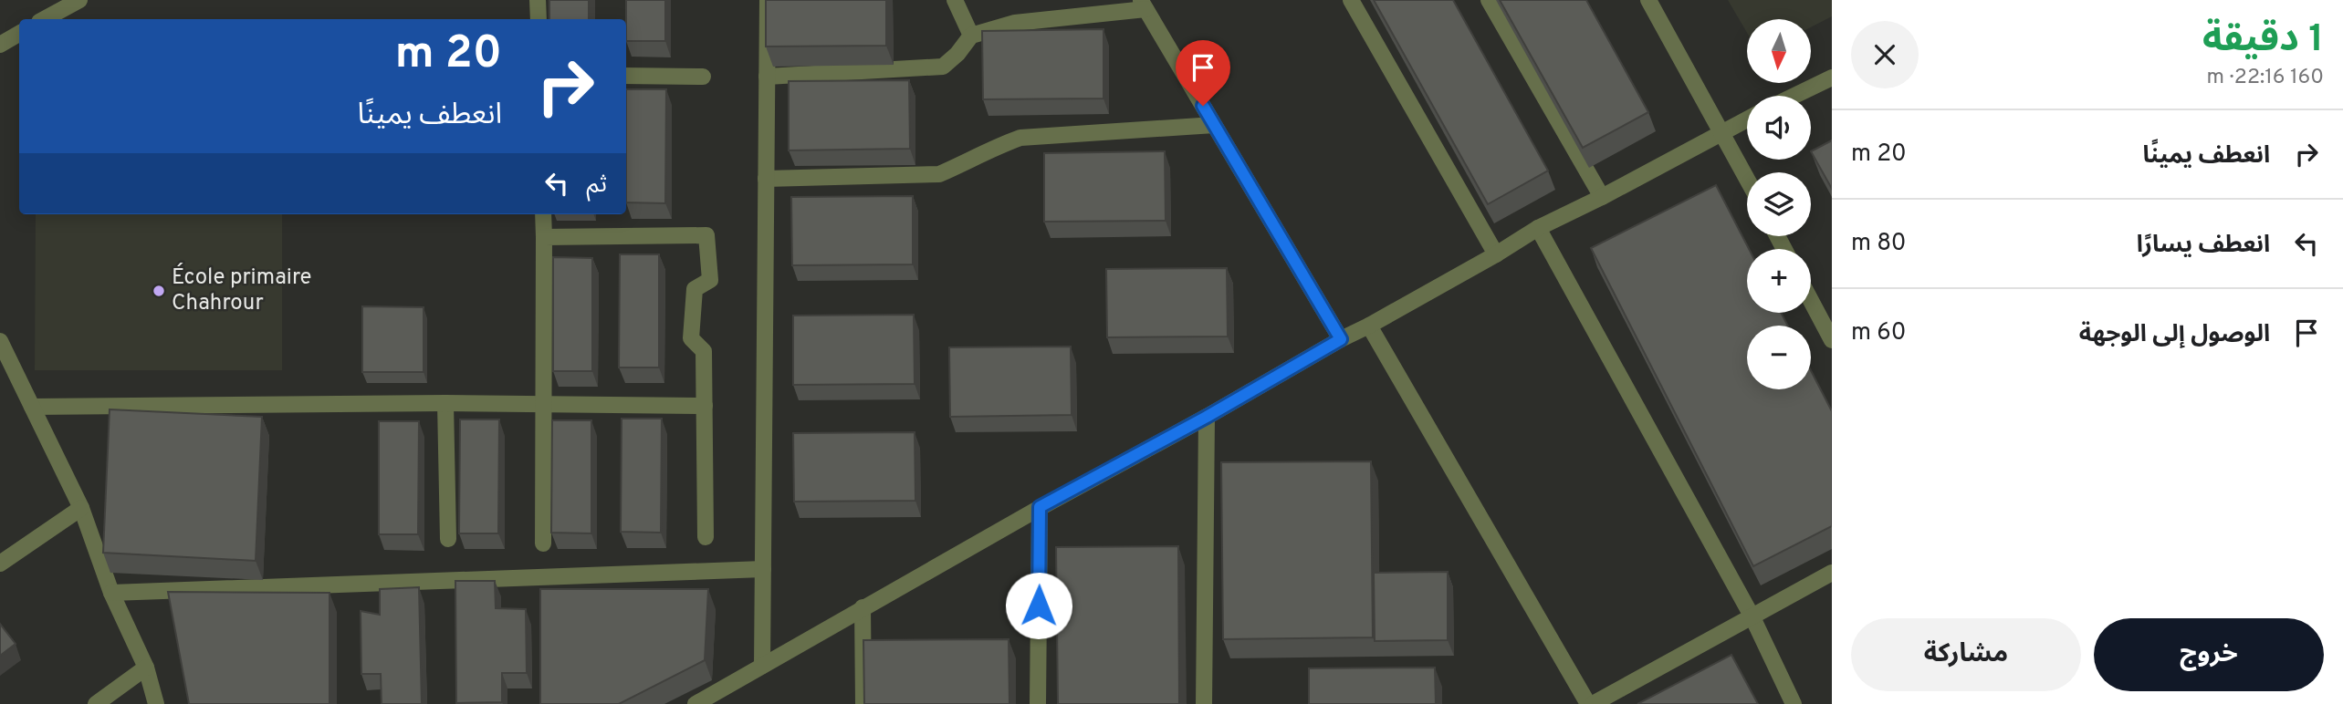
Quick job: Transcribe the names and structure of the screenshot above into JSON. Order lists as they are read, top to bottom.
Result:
{
  "places": ["École primaire Chahrour"],
  "north": "bottom",
  "page": {
    "heading": ["1 دقيقة", "160 m · 22:16"],
    "map_buttons": ["+", "−"],
    "turn": ["20 m", "انعطف يمينًا"],
    "list": [
      {
        "name": "انعطف يمينًا",
        "value": "20 m"
      },
      {
        "name": "انعطف يسارًا",
        "value": "80 m"
      },
      {
        "name": "الوصول إلى الوجهة",
        "value": "60 m"
      }
    ],
    "then": "ثم",
    "buttons": ["خروج", "مشاركة"]
  }
}
